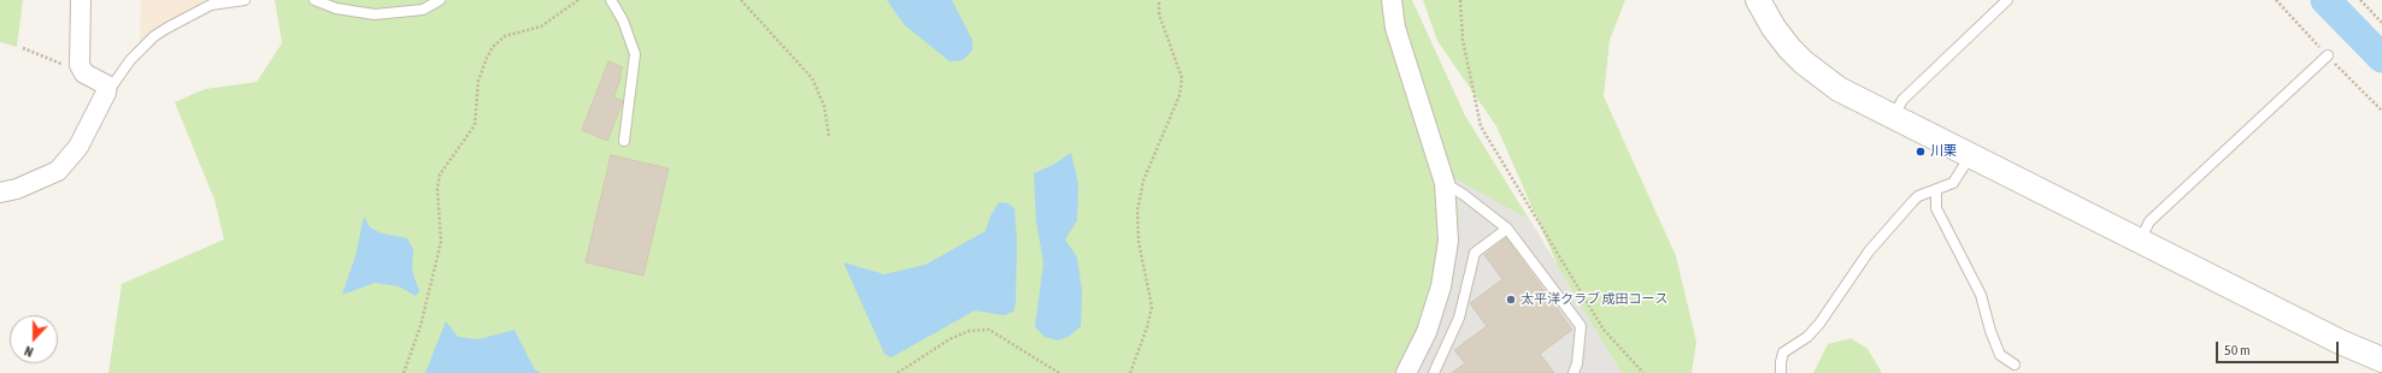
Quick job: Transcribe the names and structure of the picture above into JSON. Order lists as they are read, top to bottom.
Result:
{
  "places": ["川栗", "太平洋クラブ 成田コース"],
  "scale_bar": "50 m",
  "north": "bottom"
}
